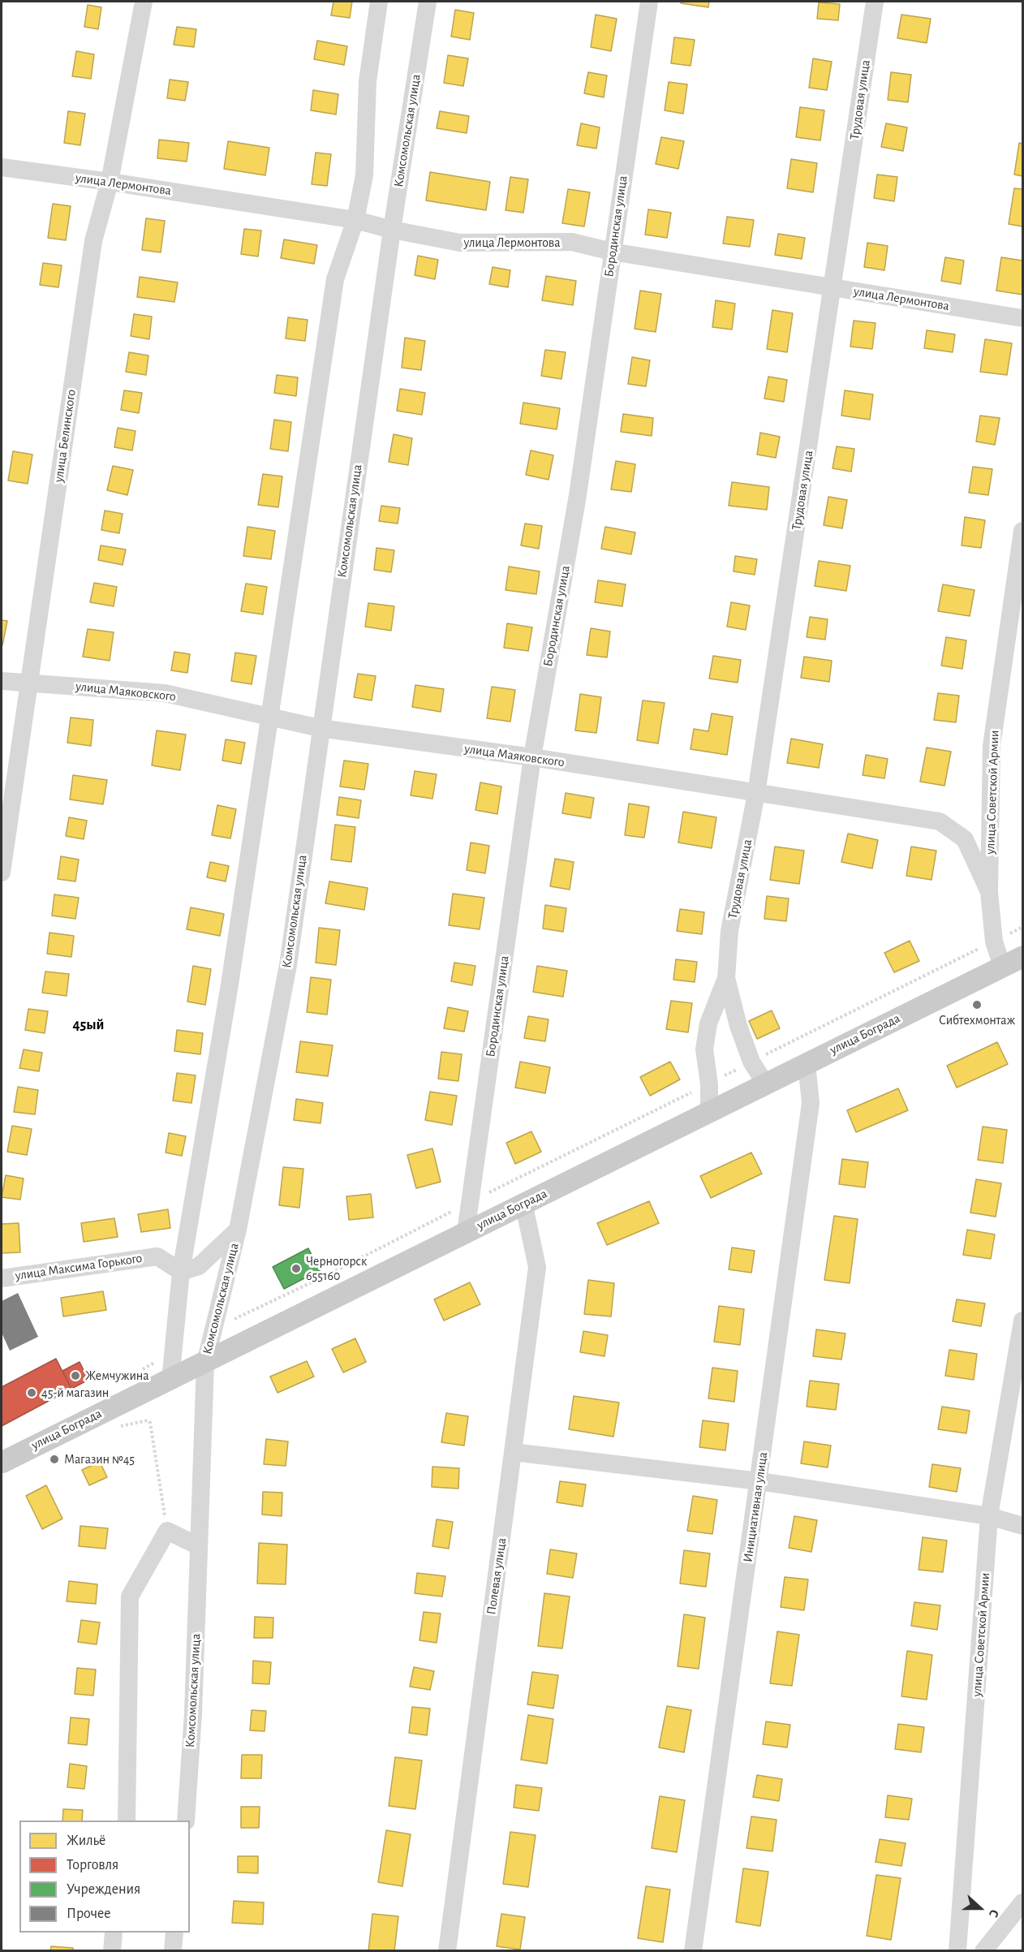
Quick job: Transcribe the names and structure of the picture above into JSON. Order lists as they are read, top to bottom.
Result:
{
  "streets": {
    "main road": ["улица Бограда"],
    "street": [
      "Трудовая улица",
      "Комсомольская улица",
      "улица Лермонтова",
      "Бородинская улица",
      "улица Белинского",
      "улица Маяковского",
      "улица Советской Армии",
      "улица Максима Горького",
      "Инициативная улица",
      "Полевая улица"
    ]
  },
  "crossings": [
    ["Трудовая улица", "улица Лермонтова"],
    ["Трудовая улица", "улица Маяковского"],
    ["Трудовая улица", "улица Бограда"],
    ["Комсомольская улица", "улица Лермонтова"],
    ["Комсомольская улица", "улица Маяковского"],
    ["Комсомольская улица", "улица Бограда"],
    ["улица Лермонтова", "Бородинская улица"],
    ["улица Лермонтова", "улица Белинского"],
    ["Бородинская улица", "улица Маяковского"],
    ["Бородинская улица", "улица Бограда"],
    ["улица Белинского", "улица Маяковского"],
    ["улица Маяковского", "улица Советской Армии"],
    ["улица Советской Армии", "улица Бограда"],
    ["улица Бограда", "Инициативная улица"],
    ["улица Бограда", "Полевая улица"]
  ],
  "districts": ["45ый"],
  "places": [
    "Сибтехмонтаж",
    "Черногорск 655160",
    "Жемчужина",
    "45-й магазин",
    "Магазин №45"
  ],
  "legend": [
    "Жильё",
    "Торговля",
    "Учреждения",
    "Прочее"
  ],
  "north": "right"
}
